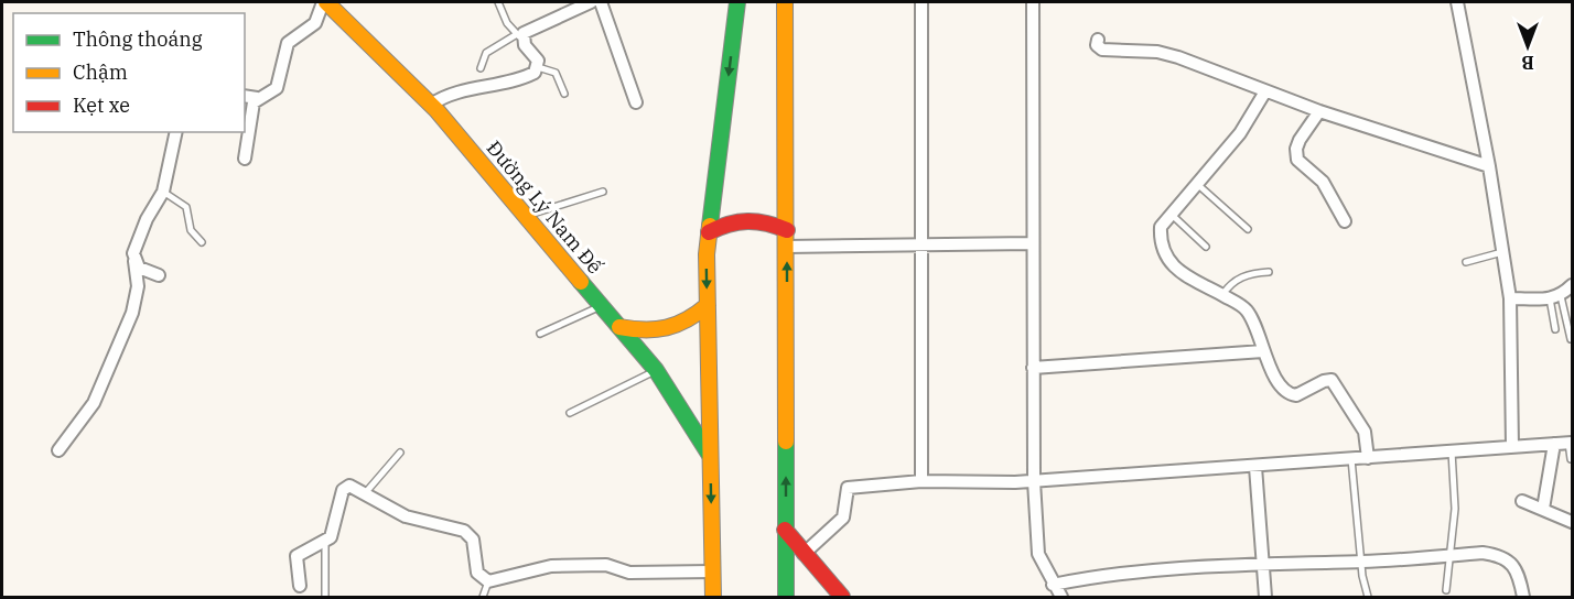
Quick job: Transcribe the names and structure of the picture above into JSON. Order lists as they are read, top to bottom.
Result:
{
  "streets": {
    "street": ["Đường Lý Nam Đế"]
  },
  "legend": ["Thông thoáng", "Chậm", "Kẹt xe"],
  "north": "bottom"
}
